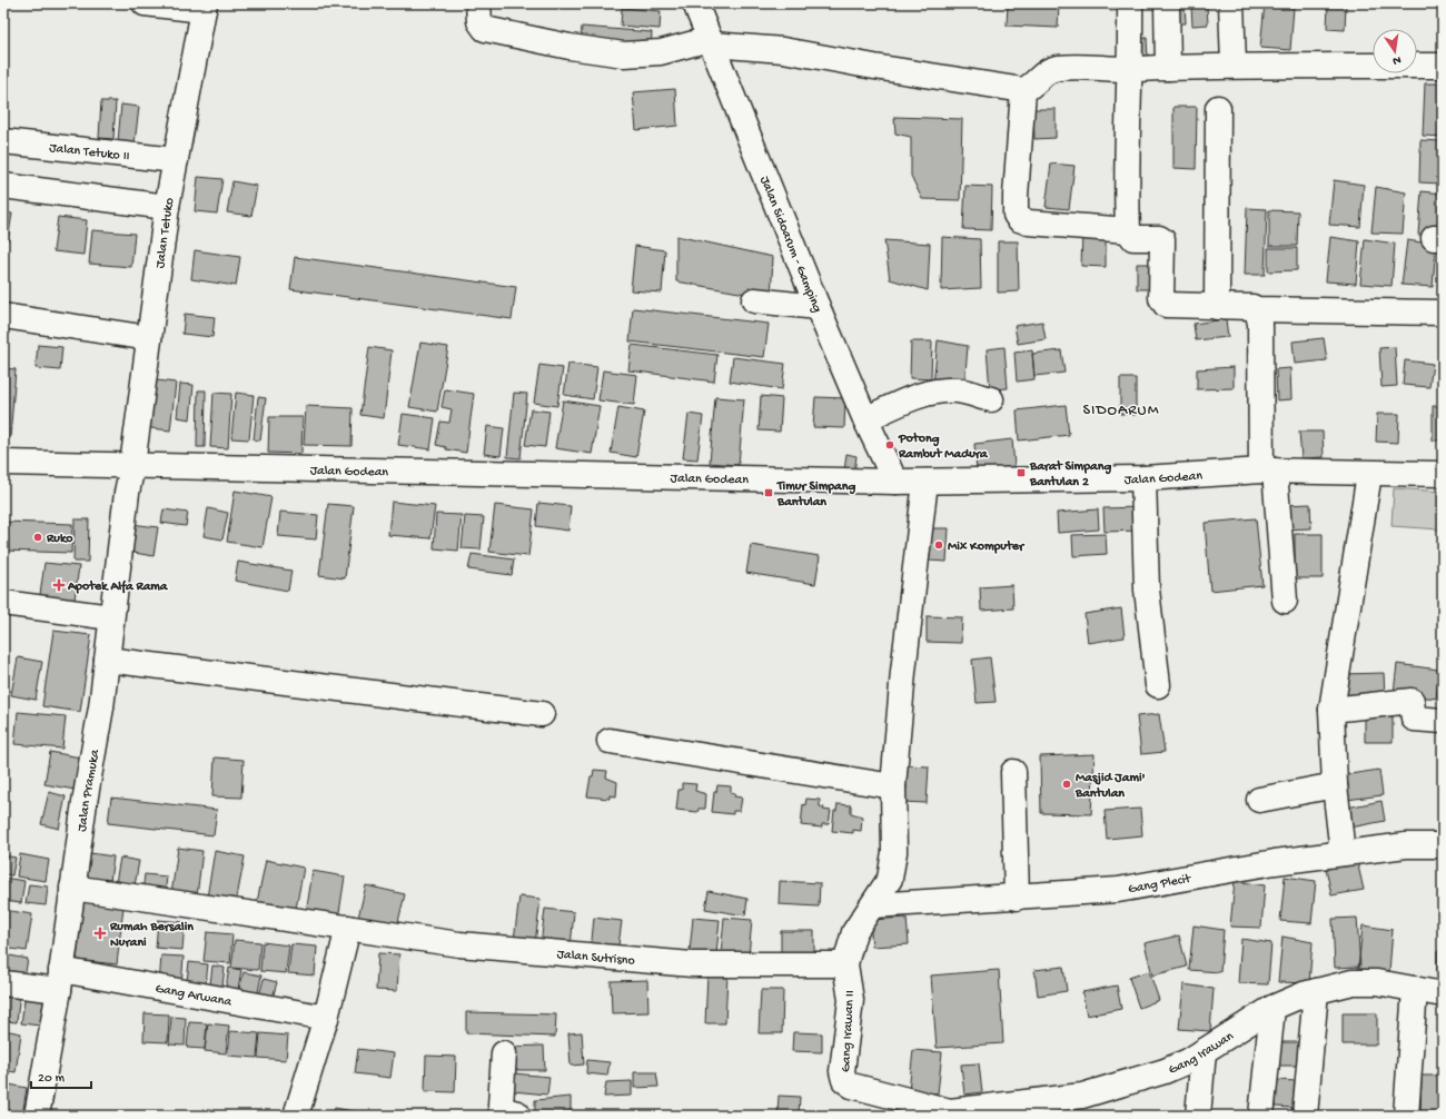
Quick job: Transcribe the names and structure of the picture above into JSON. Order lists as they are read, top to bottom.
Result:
{
  "streets": {
    "street": [
      "Jalan Tetuko II",
      "Jalan Tetuko",
      "Jalan Sidoarum - Gamping",
      "Jalan Godean",
      "Jalan Pramuka",
      "Gang Plecit",
      "Jalan Sutrisno",
      "Gang Arwana",
      "Gang Irawan II",
      "Gang Irawan"
    ]
  },
  "crossings": [
    ["Jalan Tetuko II", "Jalan Tetuko"],
    ["Jalan Tetuko", "Jalan Godean"],
    ["Jalan Tetuko", "Jalan Pramuka"],
    ["Jalan Sidoarum - Gamping", "Jalan Godean"],
    ["Jalan Godean", "Jalan Pramuka"],
    ["Jalan Godean", "Gang Irawan II"],
    ["Jalan Pramuka", "Jalan Sutrisno"],
    ["Jalan Pramuka", "Gang Arwana"],
    ["Gang Plecit", "Gang Irawan II"],
    ["Jalan Sutrisno", "Gang Irawan II"],
    ["Gang Irawan II", "Gang Irawan"]
  ],
  "districts": ["SIDOARUM"],
  "places": {
    "other": [
      "Potong Rambut Madura",
      "Ruko",
      "Mix Komputer",
      "Masjid Jami' Bantulan"
    ],
    "transit": ["Barat Simpang Bantulan 2", "Timur Simpang Bantulan"],
    "health": ["Apotek Alfa Rama", "Rumah Bersalin Nurani"]
  },
  "scale_bar": "20 m",
  "north": "bottom"
}
